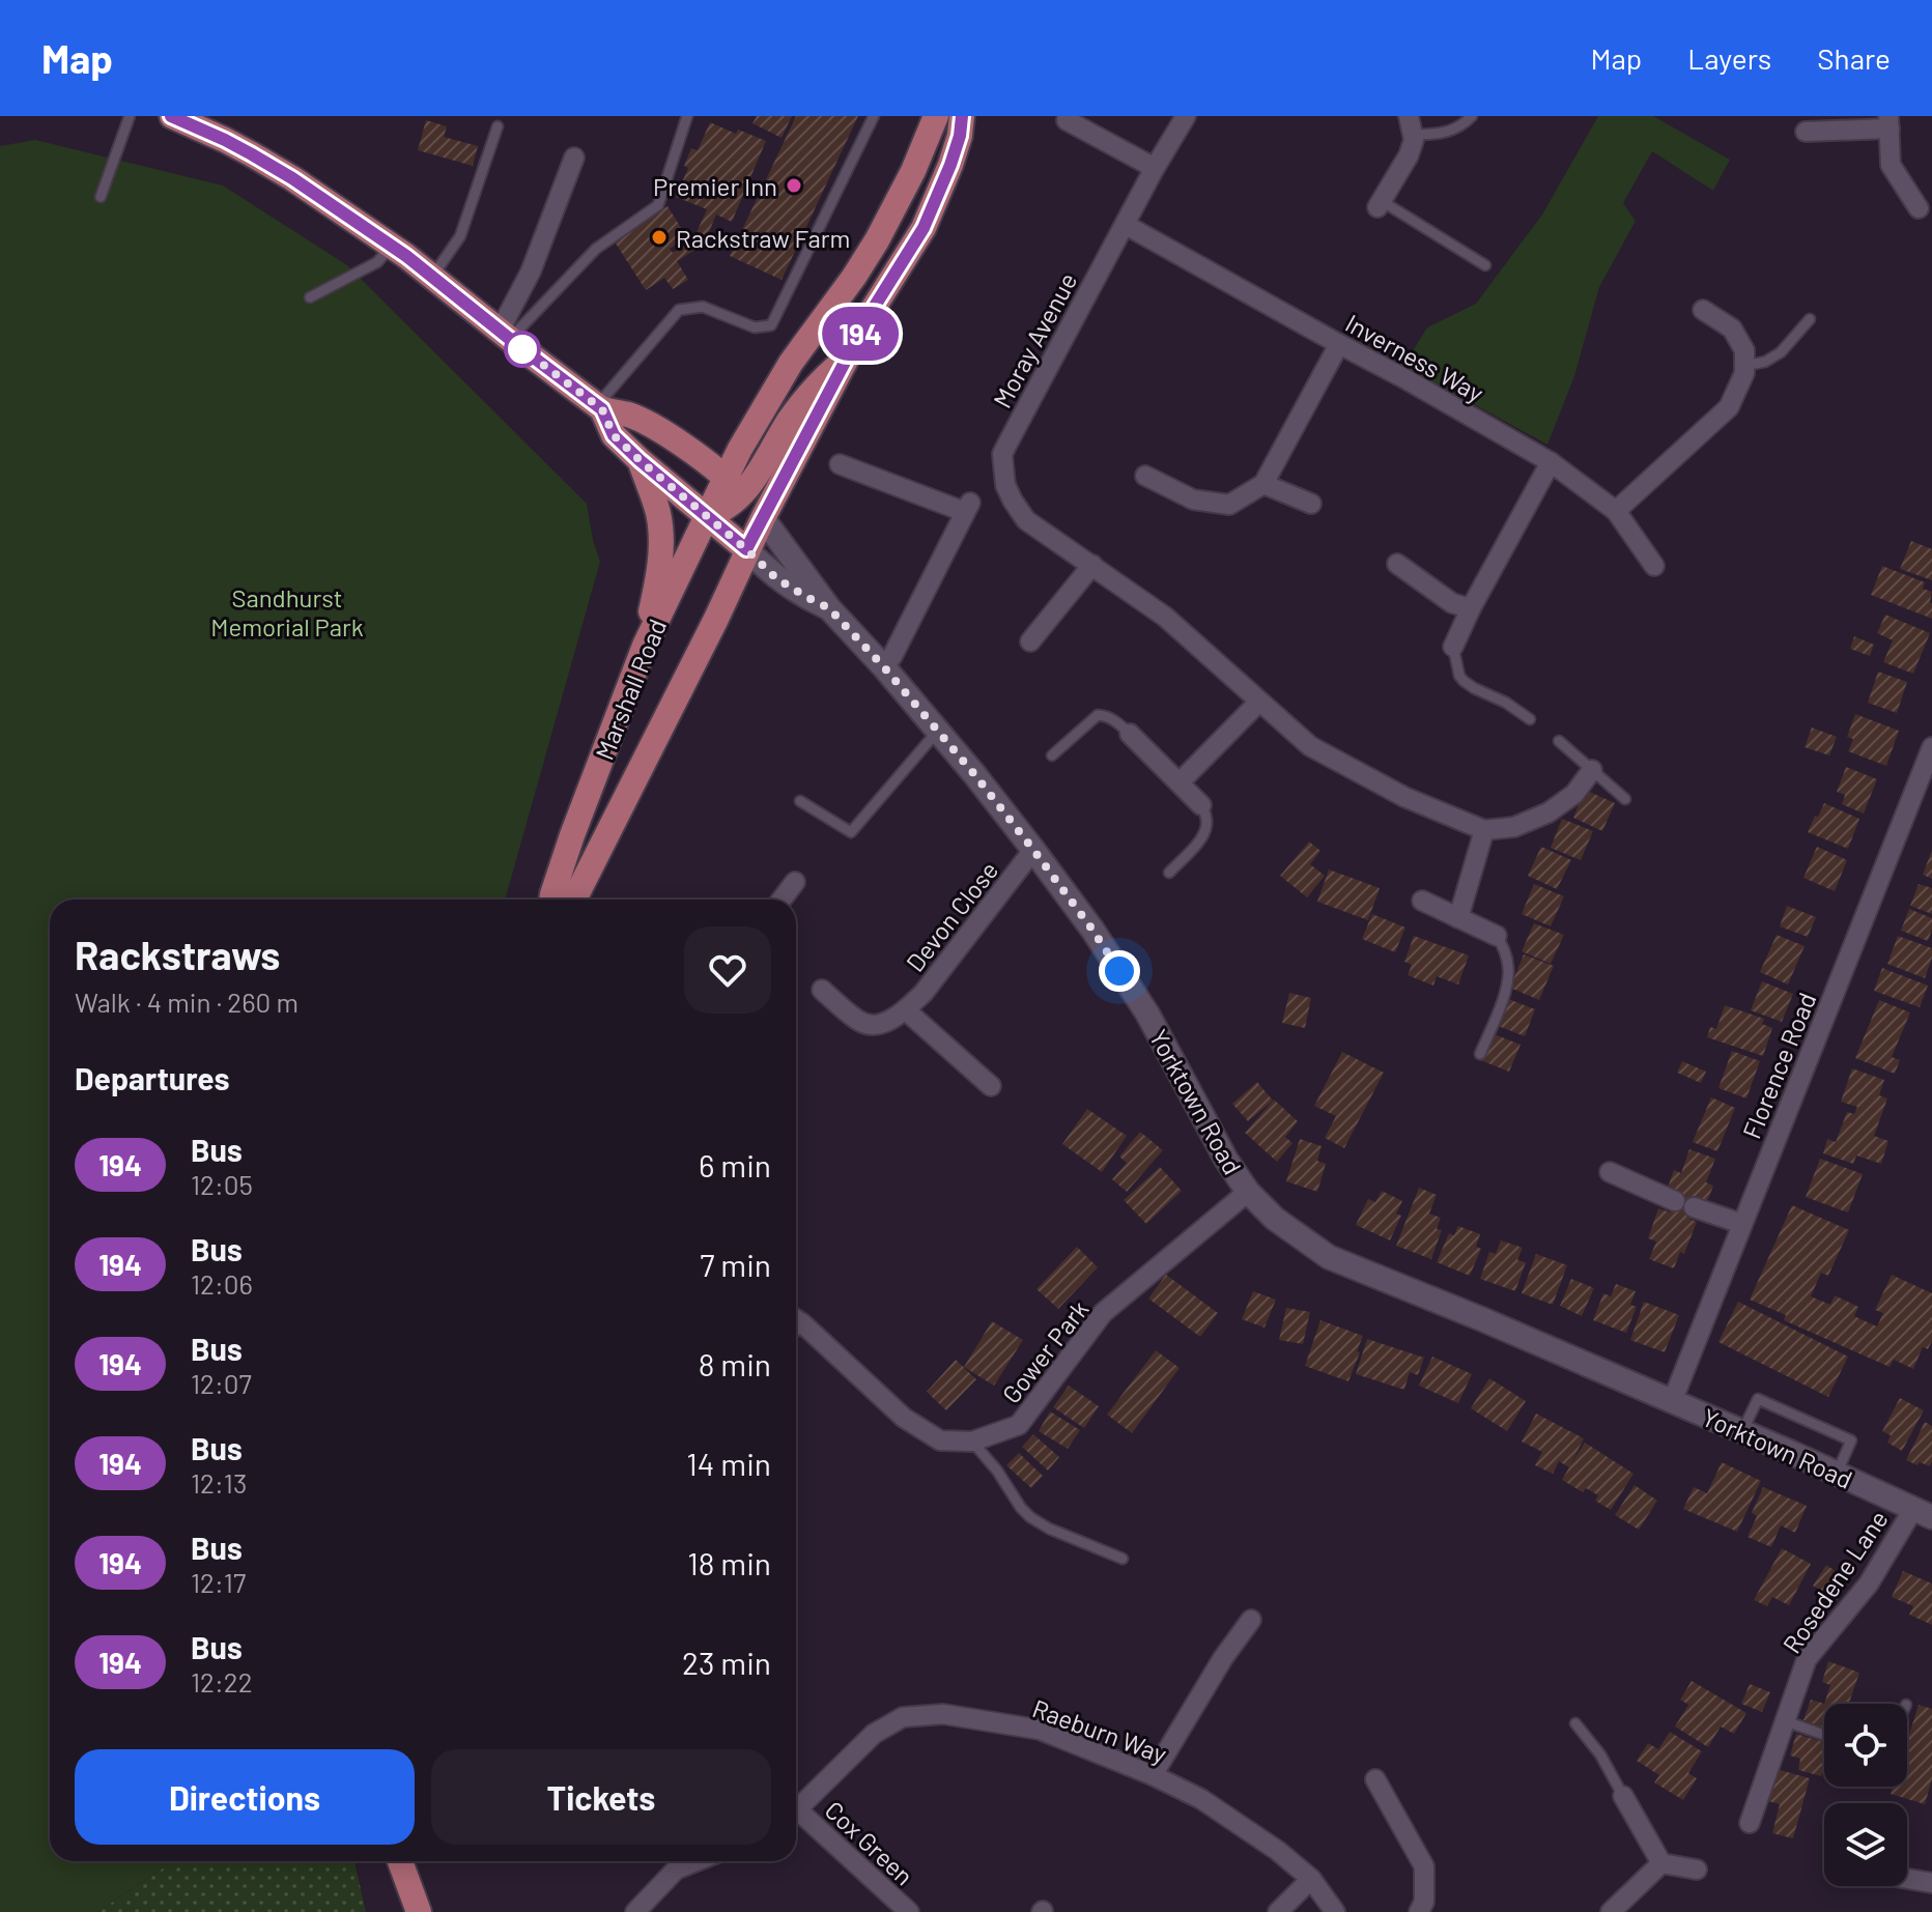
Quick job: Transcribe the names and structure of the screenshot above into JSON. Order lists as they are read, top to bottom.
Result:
{
  "streets": {
    "main road": ["Marshall Road", "Yorktown Road"],
    "street": [
      "Moray Avenue",
      "Inverness Way",
      "Devon Close",
      "Florence Road",
      "Gower Park",
      "Rosedene Lane",
      "Raeburn Way",
      "Cox Green"
    ]
  },
  "crossings": [
    ["Moray Avenue", "Inverness Way"],
    ["Marshall Road", "Yorktown Road"],
    ["Devon Close", "Yorktown Road"],
    ["Florence Road", "Yorktown Road"],
    ["Yorktown Road", "Gower Park"],
    ["Yorktown Road", "Rosedene Lane"]
  ],
  "parks": ["Sandhurst Memorial Park"],
  "places": ["Premier Inn", "Rackstraw Farm"],
  "lines": ["bus line 194"],
  "page": {
    "header": "Map",
    "nav": ["Map", "Layers", "Share"],
    "on_map": "194",
    "heading": [
      ["Rackstraws", "Walk · 4 min · 260 m"],
      "Departures"
    ],
    "list": [
      {
        "mark": "194",
        "name": "Bus",
        "note": "12:05",
        "value": "6 min"
      },
      {
        "mark": "194",
        "name": "Bus",
        "note": "12:06",
        "value": "7 min"
      },
      {
        "mark": "194",
        "name": "Bus",
        "note": "12:07",
        "value": "8 min"
      },
      {
        "mark": "194",
        "name": "Bus",
        "note": "12:13",
        "value": "14 min"
      },
      {
        "mark": "194",
        "name": "Bus",
        "note": "12:17",
        "value": "18 min"
      },
      {
        "mark": "194",
        "name": "Bus",
        "note": "12:22",
        "value": "23 min"
      }
    ],
    "buttons": ["Directions", "Tickets"]
  }
}
